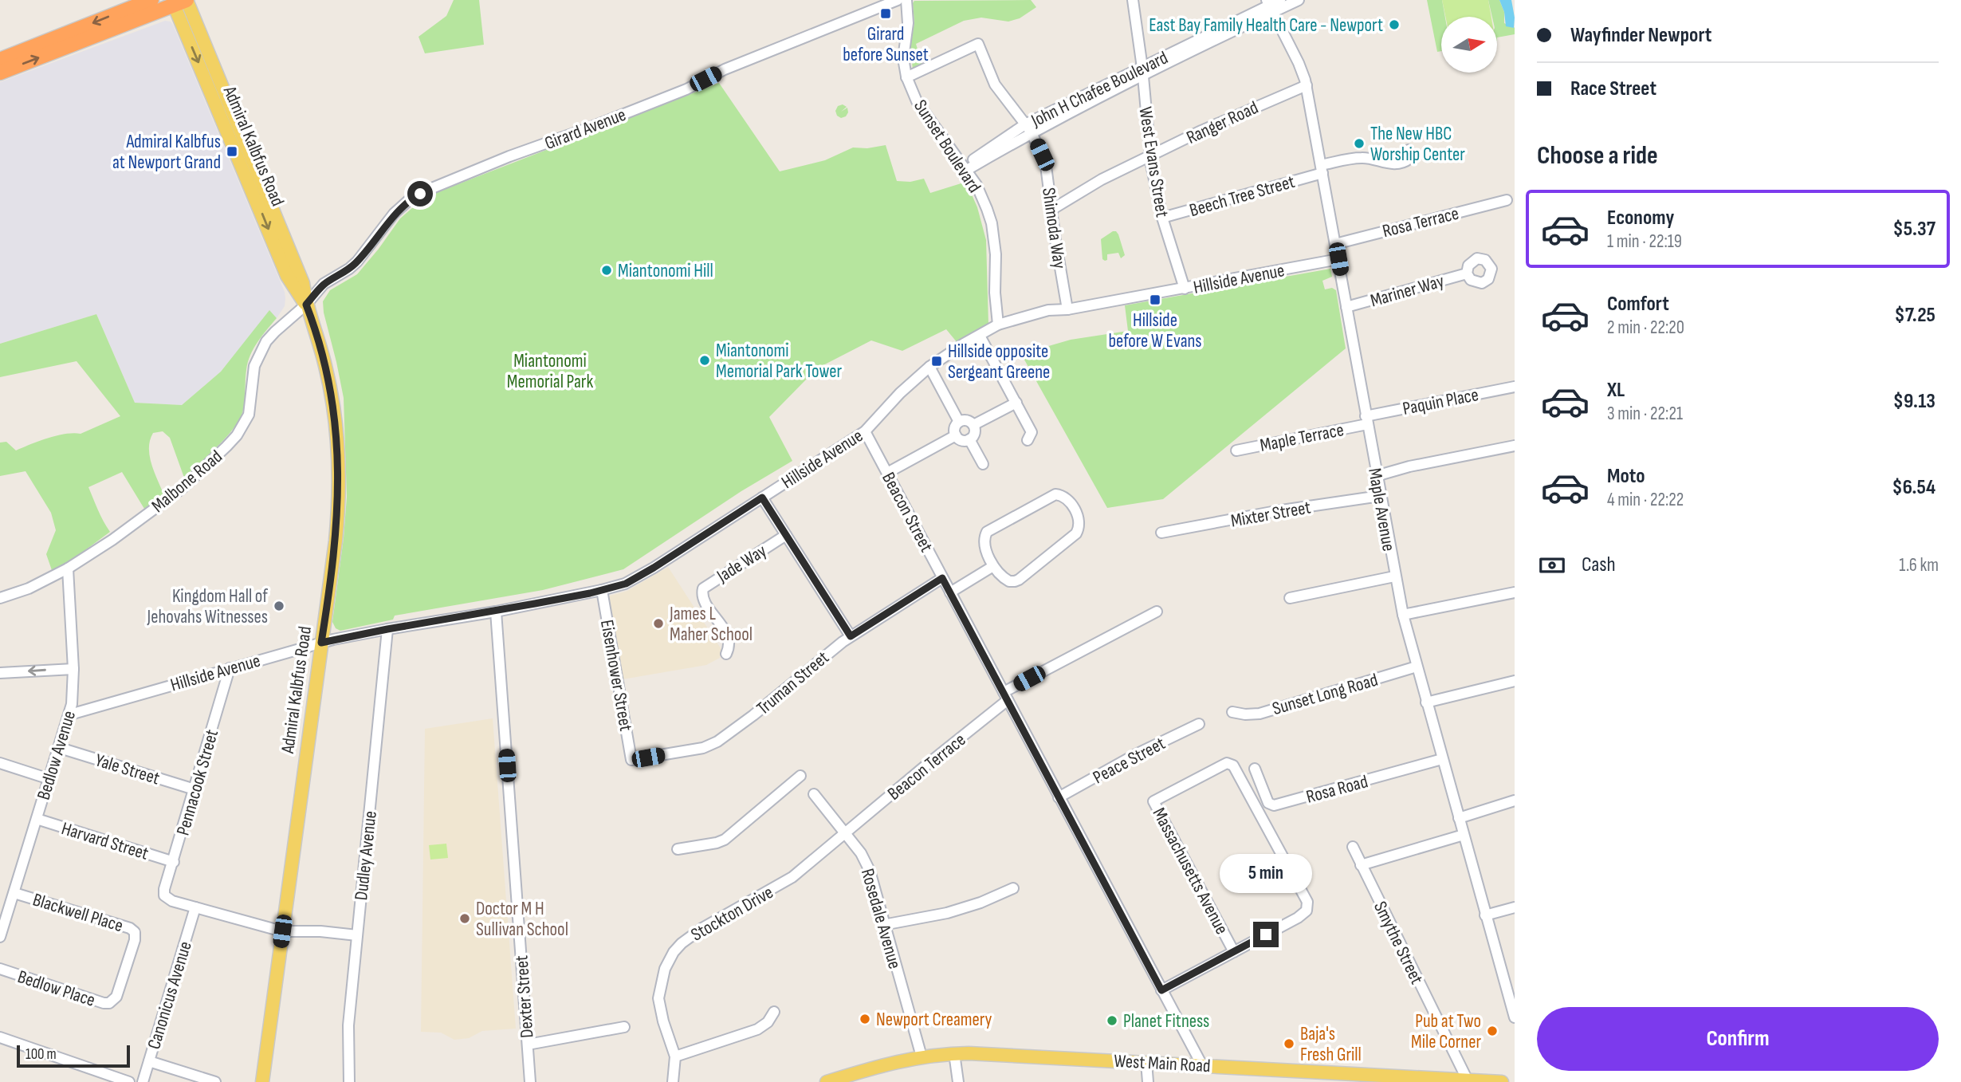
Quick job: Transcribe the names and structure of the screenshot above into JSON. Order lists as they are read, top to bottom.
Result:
{
  "streets": {
    "main road": ["Admiral Kalbfus Road", "West Main Road"],
    "street": [
      "John H Chafee Boulevard",
      "Ranger Road",
      "Girard Avenue",
      "Sunset Boulevard",
      "West Evans Street",
      "Beech Tree Street",
      "Rosa Terrace",
      "Shimoda Way",
      "Hillside Avenue",
      "Mariner Way",
      "Paquin Place",
      "Maple Terrace",
      "Malbone Road",
      "Maple Avenue",
      "Beacon Street",
      "Mixter Street",
      "Jade Way",
      "Eisenhower Street",
      "Truman Street",
      "Sunset Long Road",
      "Bedlow Avenue",
      "Peace Street",
      "Beacon Terrace",
      "Yale Street",
      "Pennacook Street",
      "Rosa Road",
      "Harvard Street",
      "Dudley Avenue",
      "Massachusetts Avenue",
      "Blackwell Place",
      "Stockton Drive",
      "Rosedale Avenue",
      "Smythe Street",
      "Bedlow Place",
      "Canonicus Avenue",
      "Dexter Street"
    ]
  },
  "crossings": [
    ["John H Chafee Boulevard", "Sunset Boulevard"],
    ["John H Chafee Boulevard", "West Evans Street"],
    ["John H Chafee Boulevard", "Shimoda Way"],
    ["John H Chafee Boulevard", "Maple Avenue"],
    ["Ranger Road", "West Evans Street"],
    ["Ranger Road", "Shimoda Way"],
    ["Ranger Road", "Maple Avenue"],
    ["Girard Avenue", "Admiral Kalbfus Road"],
    ["Girard Avenue", "Malbone Road"],
    ["Admiral Kalbfus Road", "Hillside Avenue"],
    ["Admiral Kalbfus Road", "Malbone Road"],
    ["Sunset Boulevard", "Shimoda Way"],
    ["Sunset Boulevard", "Hillside Avenue"],
    ["West Evans Street", "Beech Tree Street"],
    ["West Evans Street", "Hillside Avenue"],
    ["Beech Tree Street", "Maple Avenue"],
    ["Rosa Terrace", "Maple Avenue"],
    ["Shimoda Way", "Hillside Avenue"],
    ["Hillside Avenue", "Maple Avenue"],
    ["Hillside Avenue", "Beacon Street"],
    ["Hillside Avenue", "Eisenhower Street"],
    ["Hillside Avenue", "Bedlow Avenue"],
    ["Hillside Avenue", "Pennacook Street"],
    ["Hillside Avenue", "Dudley Avenue"],
    ["Hillside Avenue", "Dexter Street"],
    ["Mariner Way", "Maple Avenue"],
    ["Paquin Place", "Maple Terrace"],
    ["Paquin Place", "Maple Avenue"],
    ["Maple Terrace", "Maple Avenue"],
    ["Malbone Road", "Bedlow Avenue"],
    ["Maple Avenue", "Mixter Street"],
    ["Maple Avenue", "Sunset Long Road"],
    ["Maple Avenue", "Rosa Road"],
    ["Beacon Street", "Truman Street"],
    ["Beacon Street", "Peace Street"],
    ["Beacon Street", "Beacon Terrace"],
    ["Beacon Street", "West Main Road"],
    ["Eisenhower Street", "Truman Street"],
    ["Bedlow Avenue", "Yale Street"],
    ["Bedlow Avenue", "Harvard Street"],
    ["Bedlow Avenue", "Blackwell Place"],
    ["Beacon Terrace", "Stockton Drive"],
    ["Beacon Terrace", "Rosedale Avenue"],
    ["Yale Street", "Pennacook Street"],
    ["Pennacook Street", "Harvard Street"],
    ["Pennacook Street", "Canonicus Avenue"],
    ["Blackwell Place", "Bedlow Place"],
    ["Stockton Drive", "Rosedale Avenue"],
    ["Rosedale Avenue", "West Main Road"],
    ["Smythe Street", "West Main Road"]
  ],
  "parks": ["Miantonomi Memorial Park"],
  "places": {
    "transit": [
      "Girard before Sunset",
      "Admiral Kalbfus at Newport Grand",
      "Hillside before W Evans",
      "Hillside opposite Sergeant Greene"
    ],
    "other": [
      "East Bay Family Health Care - Newport",
      "The New HBC Worship Center",
      "Miantonomi Hill",
      "Miantonomi Memorial Park Tower",
      "Kingdom Hall of Jehovahs Witnesses",
      "James L Maher School",
      "Doctor M H Sullivan School",
      "Newport Creamery",
      "Planet Fitness",
      "Pub at Two Mile Corner",
      "Baja's Fresh Grill"
    ]
  },
  "scale_bar": "100 m",
  "north": "right",
  "page": {
    "banner": ["Wayfinder Newport", "Race Street"],
    "heading": "Choose a ride",
    "list": [
      {
        "name": "Economy",
        "note": "1 min · 22:19",
        "value": "$5.37"
      },
      {
        "name": "Comfort",
        "note": "2 min · 22:20",
        "value": "$7.25"
      },
      {
        "name": "XL",
        "note": "3 min · 22:21",
        "value": "$9.13"
      },
      {
        "name": "Moto",
        "note": "4 min · 22:22",
        "value": "$6.54"
      }
    ],
    "pay": ["Cash", "1.6 km"],
    "bubble": "5 min",
    "buttons": "Confirm",
    "scale": "100 m"
  }
}
